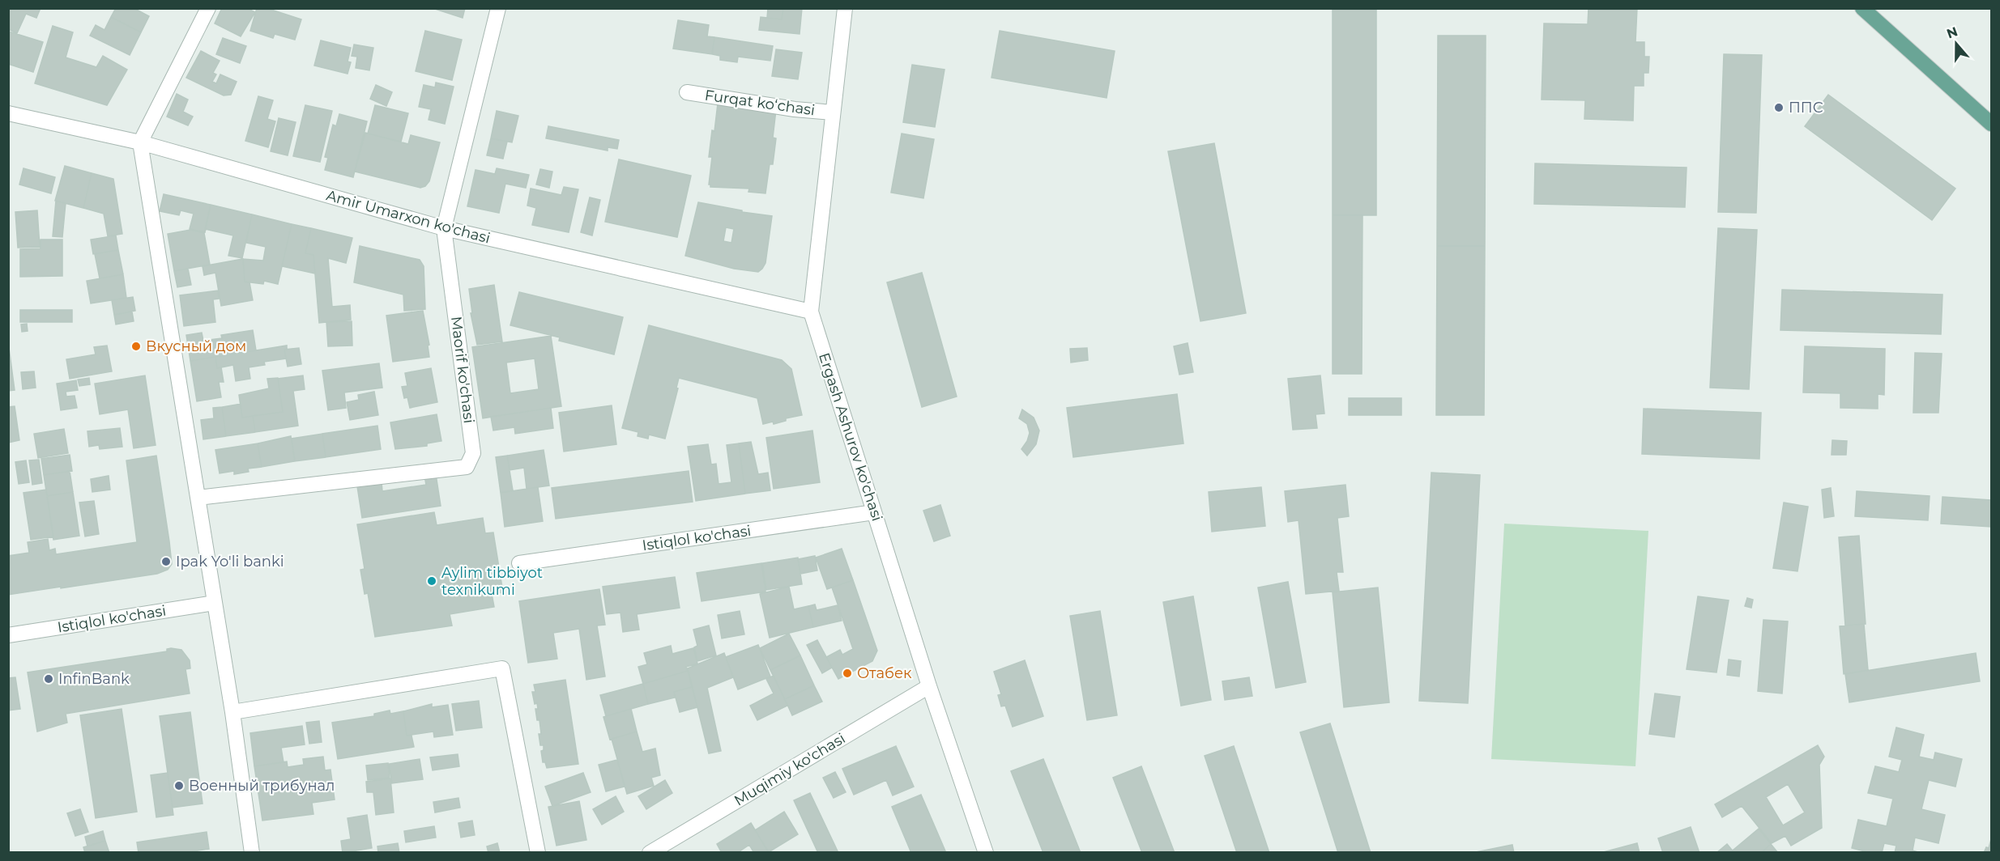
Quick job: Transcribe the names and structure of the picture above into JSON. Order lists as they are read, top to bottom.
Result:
{
  "streets": {
    "street": [
      "Furqat koʻchasi",
      "Amir Umarxon ko'chasi",
      "Maorif ko'chasi",
      "Ergash Ashurov ko'chasi",
      "Istiqlol ko'chasi",
      "Muqimiy ko'chasi"
    ]
  },
  "crossings": [
    ["Furqat koʻchasi", "Ergash Ashurov ko'chasi"],
    ["Amir Umarxon ko'chasi", "Maorif ko'chasi"],
    ["Amir Umarxon ko'chasi", "Ergash Ashurov ko'chasi"],
    ["Ergash Ashurov ko'chasi", "Istiqlol ko'chasi"],
    ["Ergash Ashurov ko'chasi", "Muqimiy ko'chasi"]
  ],
  "places": [
    "ППС",
    "Вкусный дом",
    "Ipak Yo'li banki",
    "Aylim tibbiyot texnikumi",
    "Отабек",
    "InfinBank",
    "Военный трибунал"
  ],
  "north": "top"
}
